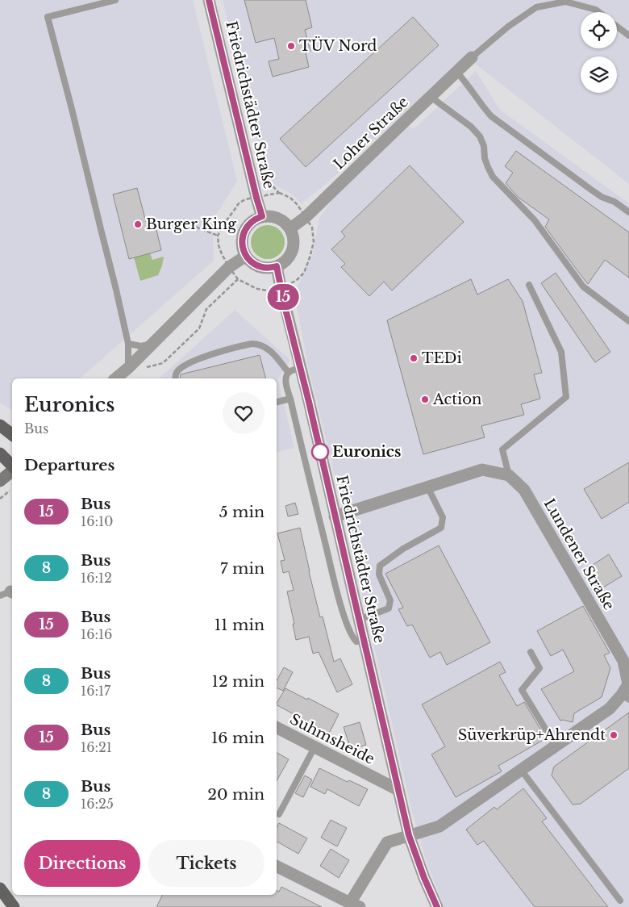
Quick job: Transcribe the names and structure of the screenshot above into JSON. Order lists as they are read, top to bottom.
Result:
{
  "streets": {
    "street": [
      "Friedrichstädter Straße",
      "Loher Straße",
      "Lundener Straße",
      "Suhmsheide"
    ]
  },
  "crossings": [
    ["Friedrichstädter Straße", "Loher Straße"],
    ["Friedrichstädter Straße", "Lundener Straße"],
    ["Friedrichstädter Straße", "Suhmsheide"]
  ],
  "places": [
    "TÜV Nord",
    "Burger King",
    "TEDi",
    "Action",
    "Euronics",
    "Süverkrüp+Ahrendt"
  ],
  "lines": ["bus line 15"],
  "page": {
    "on_map": "15",
    "heading": [
      ["Euronics", "Bus"],
      "Departures"
    ],
    "list": [
      {
        "mark": "15",
        "name": "Bus",
        "note": "16:10",
        "value": "5 min"
      },
      {
        "mark": "8",
        "name": "Bus",
        "note": "16:12",
        "value": "7 min"
      },
      {
        "mark": "15",
        "name": "Bus",
        "note": "16:16",
        "value": "11 min"
      },
      {
        "mark": "8",
        "name": "Bus",
        "note": "16:17",
        "value": "12 min"
      },
      {
        "mark": "15",
        "name": "Bus",
        "note": "16:21",
        "value": "16 min"
      },
      {
        "mark": "8",
        "name": "Bus",
        "note": "16:25",
        "value": "20 min"
      }
    ],
    "buttons": ["Directions", "Tickets"]
  }
}
